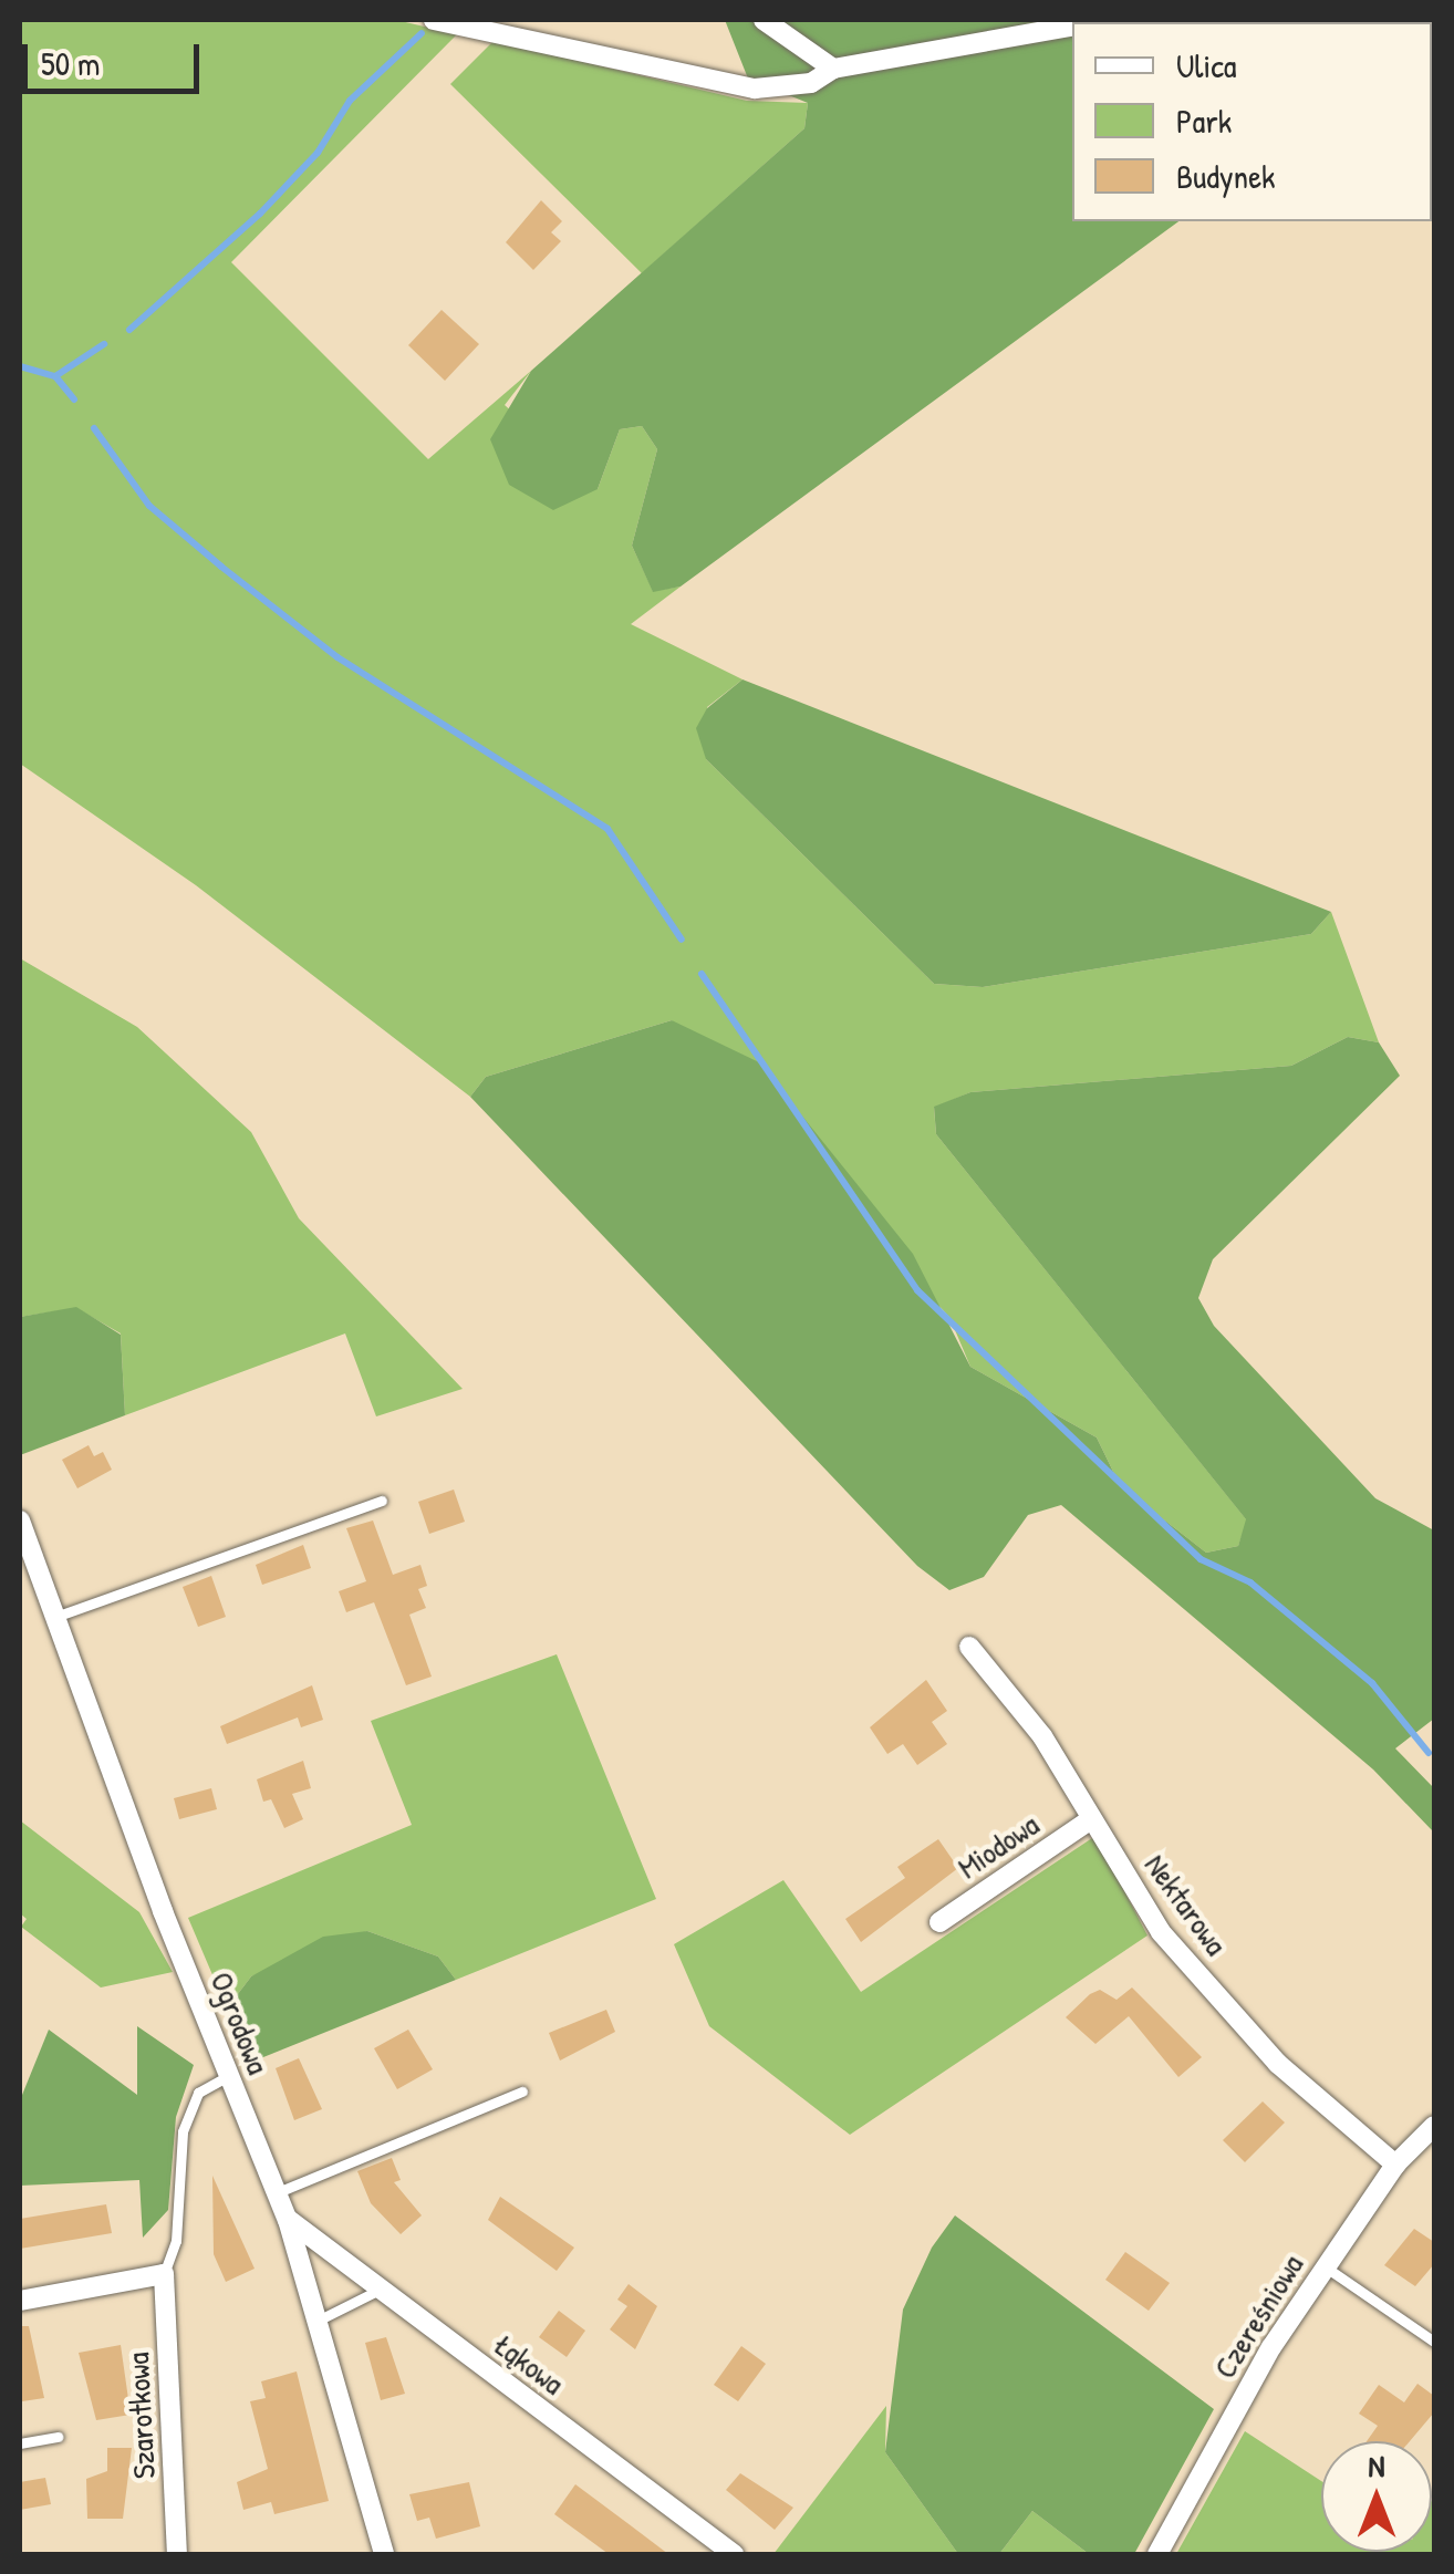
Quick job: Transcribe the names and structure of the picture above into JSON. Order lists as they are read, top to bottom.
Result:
{
  "streets": {
    "street": [
      "Miodowa",
      "Nektarowa",
      "Ogrodowa",
      "Czereśniowa",
      "Łąkowa",
      "Szarotkowa"
    ]
  },
  "crossings": [
    ["Miodowa", "Nektarowa"],
    ["Nektarowa", "Czereśniowa"],
    ["Ogrodowa", "Łąkowa"]
  ],
  "legend": ["Ulica", "Park", "Budynek"],
  "scale_bar": "50 m",
  "north": "top"
}
